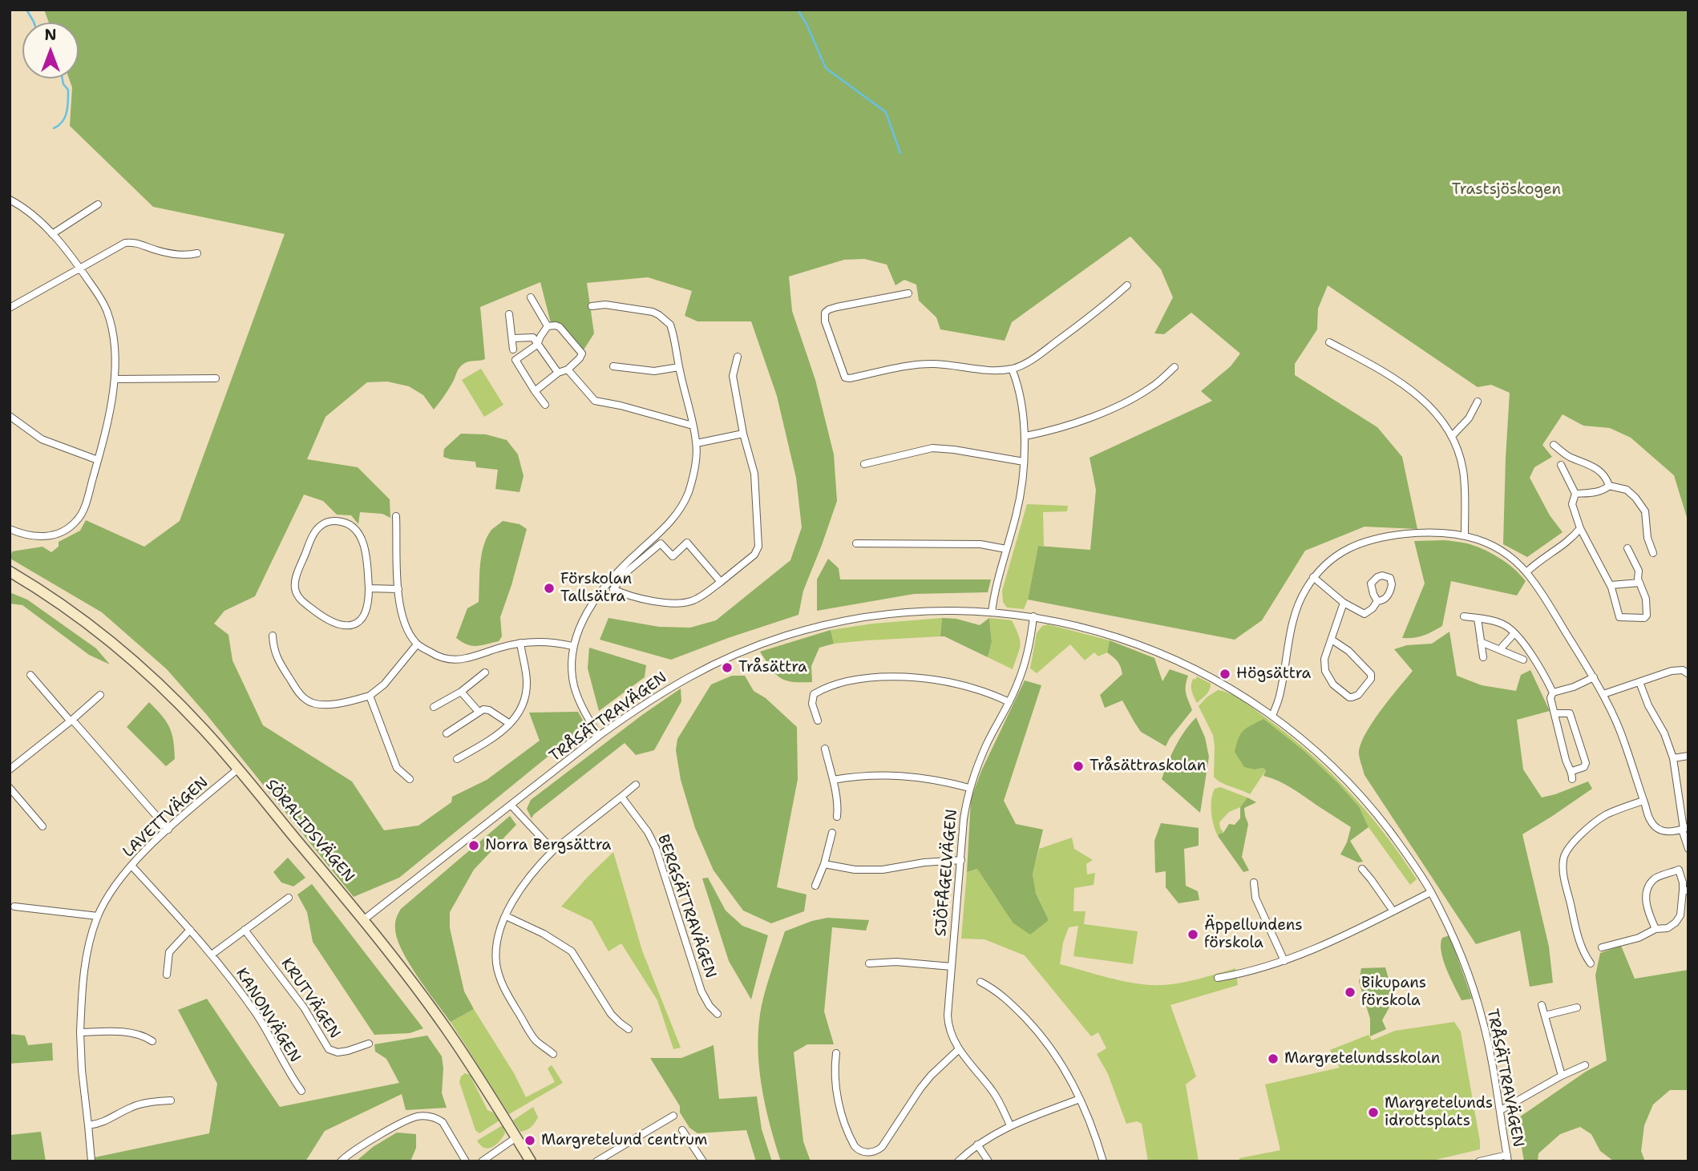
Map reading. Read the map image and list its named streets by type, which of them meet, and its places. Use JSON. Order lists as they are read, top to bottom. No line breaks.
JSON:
{"streets":{"street":["TRÅSÄTTRAVÄGEN","LAVETTVÄGEN","SÖRALIDSVÄGEN","SJÖFÅGELVÄGEN","BERGSÄTTRAVÄGEN","KRUTVÄGEN","KANONVÄGEN"]},"crossings":[["TRÅSÄTTRAVÄGEN","SÖRALIDSVÄGEN"],["TRÅSÄTTRAVÄGEN","SJÖFÅGELVÄGEN"],["LAVETTVÄGEN","SÖRALIDSVÄGEN"],["LAVETTVÄGEN","KANONVÄGEN"]],"parks":["Trastsjöskogen"],"places":["Förskolan Tallsätra","Tråsättra","Högsättra","Tråsättraskolan","Norra Bergsättra","Äppellundens förskola","Bikupans förskola","Margretelundsskolan","Margretelunds idrottsplats","Margretelund centrum"],"north":"top"}
